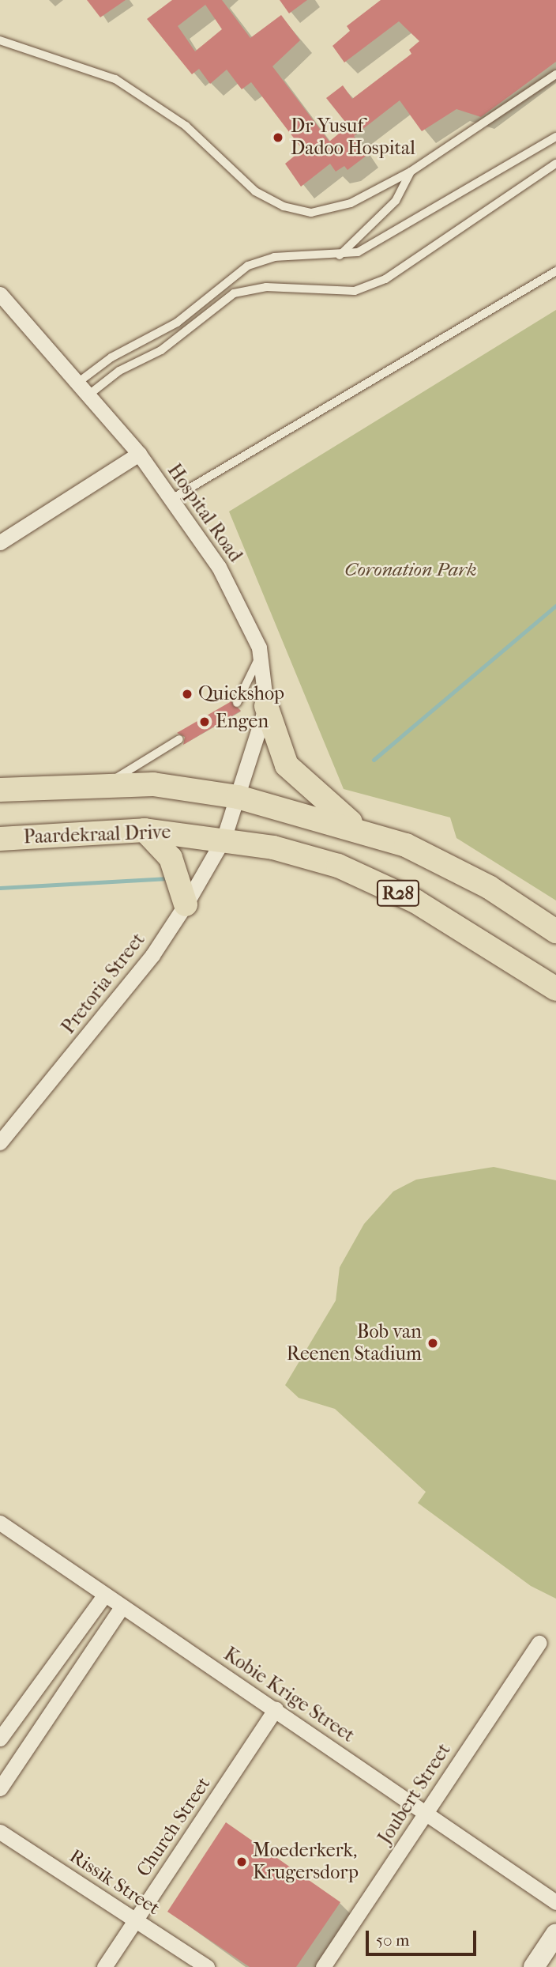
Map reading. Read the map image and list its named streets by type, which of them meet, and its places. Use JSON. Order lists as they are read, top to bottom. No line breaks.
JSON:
{"streets":{"main road":["Paardekraal Drive","R28"],"street":["Hospital Road","Pretoria Street","Kobie Krige Street","Joubert Street","Church Street","Rissik Street"]},"crossings":[["Hospital Road","Paardekraal Drive"],["Hospital Road","R28"],["Hospital Road","Pretoria Street"],["Paardekraal Drive","Pretoria Street"],["Kobie Krige Street","Joubert Street"],["Kobie Krige Street","Church Street"],["Church Street","Rissik Street"]],"parks":["Coronation Park"],"places":["Dr Yusuf Dadoo Hospital","Quickshop","Engen","Bob van Reenen Stadium","Moederkerk, Krugersdorp"],"scale_bar":"50 m"}
